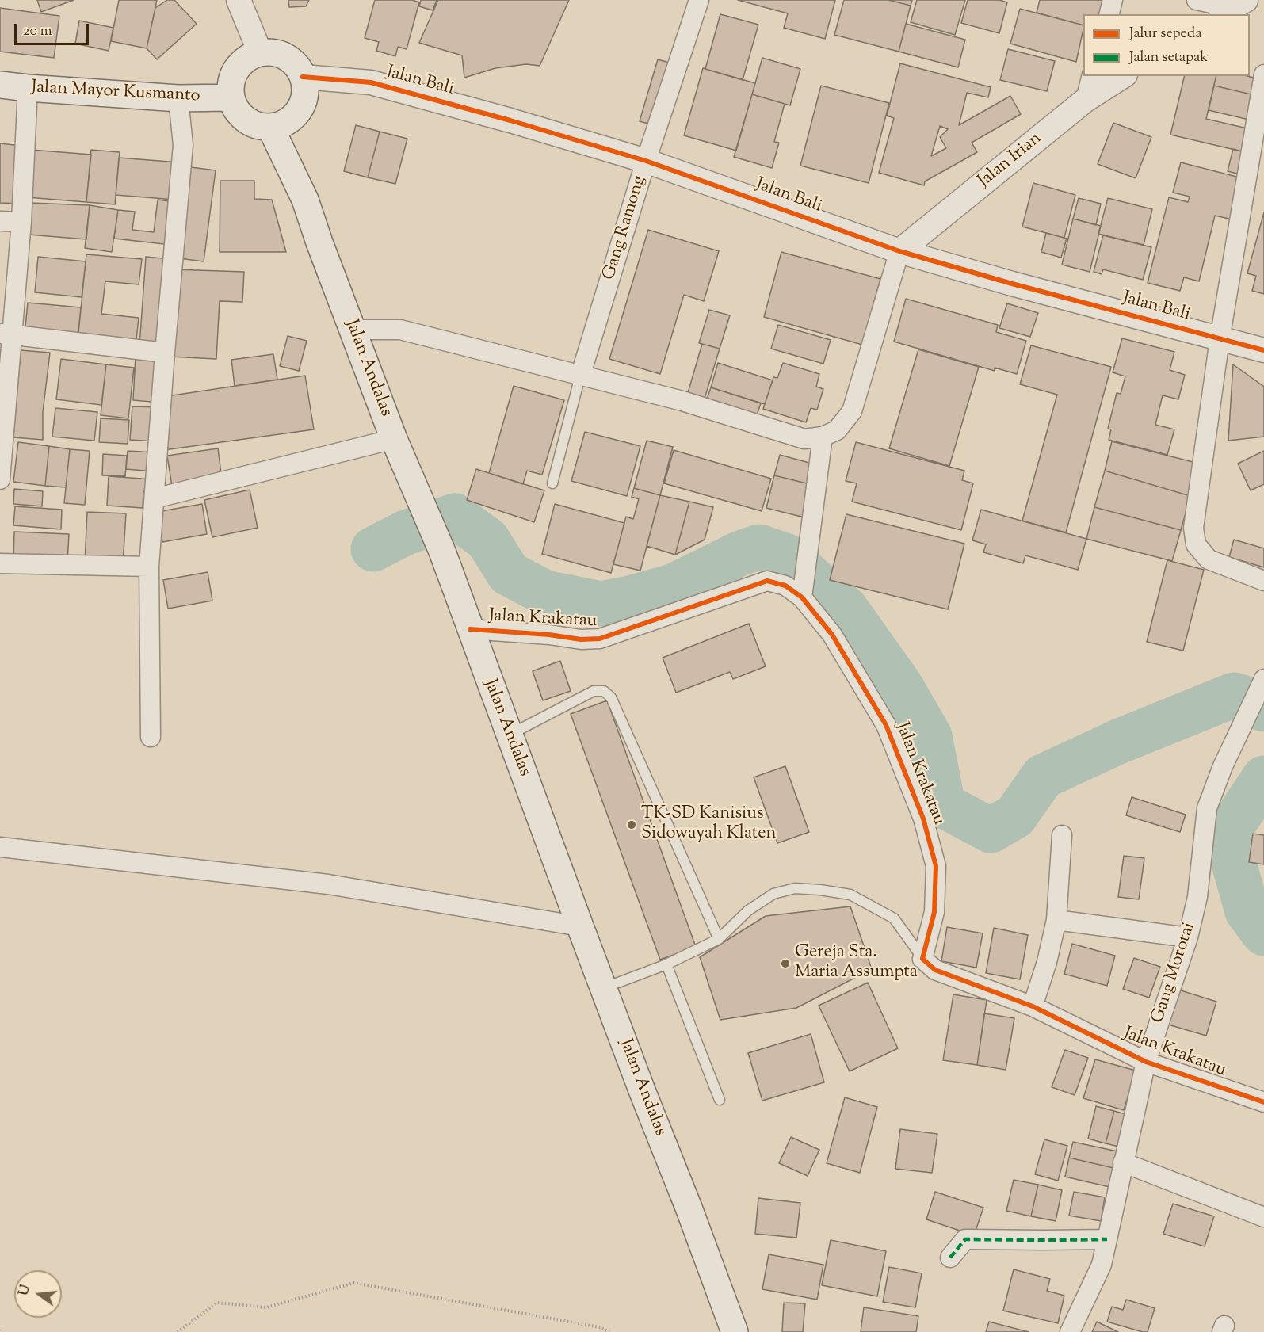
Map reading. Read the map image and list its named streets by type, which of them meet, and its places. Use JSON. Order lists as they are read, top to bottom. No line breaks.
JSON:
{"streets":{"main road":["Jalan Mayor Kusmanto","Jalan Andalas"],"street":["Jalan Bali","Jalan Irian","Gang Ramong","Jalan Krakatau","Gang Morotai"]},"crossings":[["Jalan Bali","Jalan Mayor Kusmanto"],["Jalan Bali","Jalan Irian"],["Jalan Bali","Gang Ramong"],["Jalan Bali","Jalan Andalas"],["Jalan Mayor Kusmanto","Jalan Andalas"],["Jalan Andalas","Jalan Krakatau"],["Jalan Krakatau","Gang Morotai"]],"places":["TK-SD Kanisius Sidowayah Klaten","Gereja Sta. Maria Assumpta"],"legend":["Jalur sepeda","Jalan setapak"],"scale_bar":"20 m","north":"left"}
